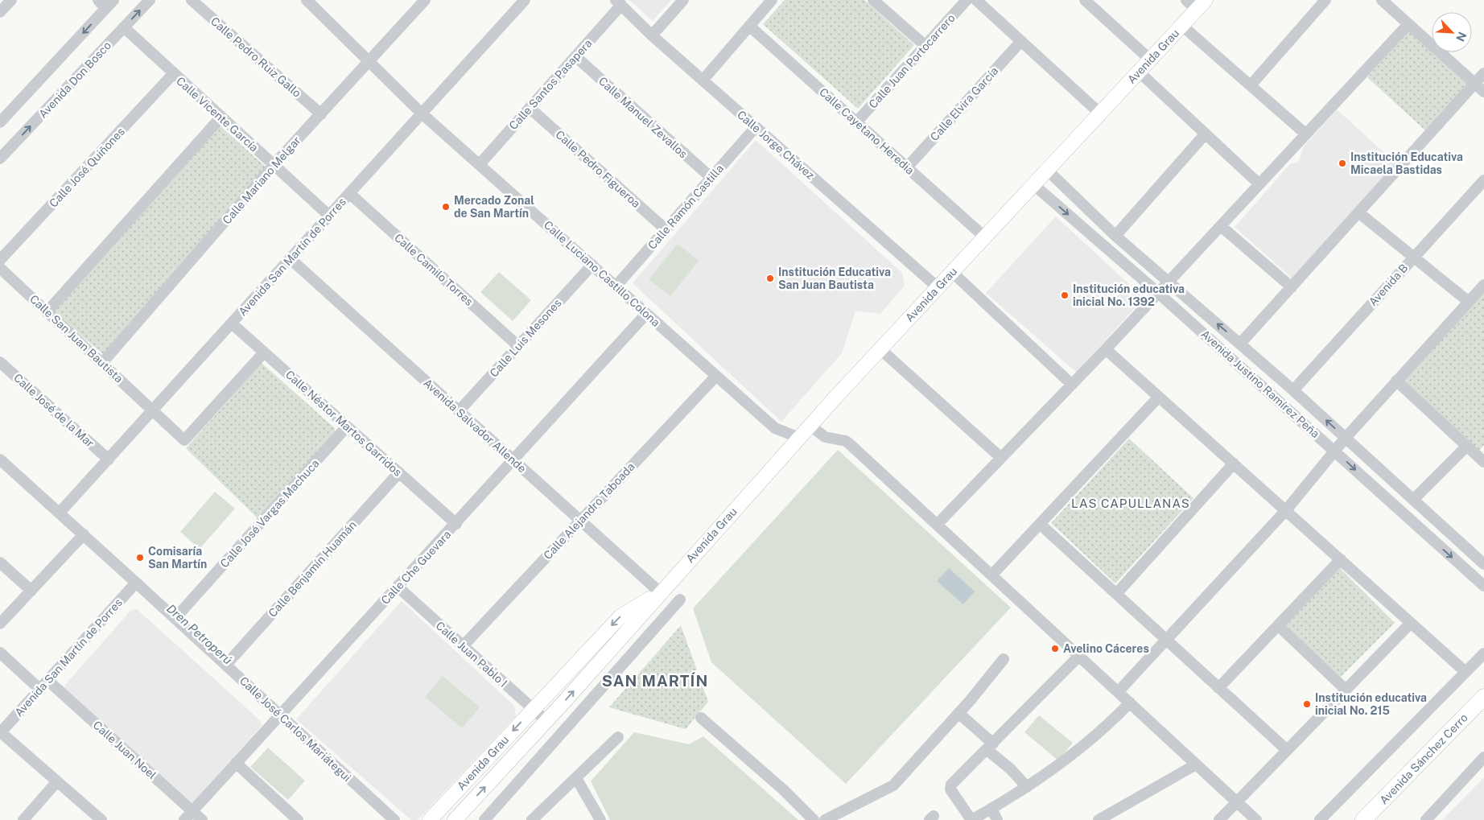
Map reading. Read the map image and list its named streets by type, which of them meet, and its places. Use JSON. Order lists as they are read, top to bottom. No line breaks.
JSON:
{"streets":{"highway":["Avenida Sánchez Cerro"],"main road":["Avenida Grau"],"street":["Calle Pedro Ruiz Gallo","Calle Juan Portocarrero","Avenida Don Bosco","Calle Santos Pasapera","Calle Elvira García","Calle Vicente García","Calle Manuel Zevallos","Calle Cayetano Heredia","Calle Jorge Chávez","Calle José Quiñones","Calle Pedro Figueroa","Calle Mariano Melgar","Calle Ramón Castilla","Avenida San Martín de Porres","Calle Camilo Torres","Calle Luciano Castillo Colona","Avenida B","Calle Luis Mesones","Calle San Juan Bautista","Avenida Justino Ramírez Peña","Calle José de la Mar","Calle Néstor Martos Garridos","Avenida Salvador Allende","Calle Alejandro Taboada","Calle José Vargas Machuca","Calle Che Guevara","Calle Benjamín Huamán","Calle Juan Pablo I","Calle José Carlos Mariátegui","Calle Juan Noel"]},"crossings":[["Avenida Grau","Calle Cayetano Heredia"],["Avenida Grau","Calle Jorge Chávez"],["Avenida Grau","Calle Luciano Castillo Colona"],["Avenida Grau","Avenida Justino Ramírez Peña"],["Avenida Grau","Avenida Salvador Allende"],["Avenida Grau","Calle Juan Pablo I"],["Calle Pedro Ruiz Gallo","Calle Mariano Melgar"],["Calle Juan Portocarrero","Calle Cayetano Heredia"],["Avenida Don Bosco","Calle Vicente García"],["Calle Santos Pasapera","Calle Manuel Zevallos"],["Calle Santos Pasapera","Calle Jorge Chávez"],["Calle Santos Pasapera","Calle Pedro Figueroa"],["Calle Santos Pasapera","Calle Luciano Castillo Colona"],["Calle Elvira García","Calle Cayetano Heredia"],["Calle Vicente García","Calle José Quiñones"],["Calle Vicente García","Calle Mariano Melgar"],["Calle Vicente García","Avenida San Martín de Porres"],["Calle Manuel Zevallos","Calle Ramón Castilla"],["Calle Jorge Chávez","Calle Ramón Castilla"],["Calle Pedro Figueroa","Calle Ramón Castilla"],["Calle Mariano Melgar","Calle Luciano Castillo Colona"],["Calle Mariano Melgar","Calle San Juan Bautista"],["Calle Ramón Castilla","Calle Luciano Castillo Colona"],["Avenida San Martín de Porres","Calle Camilo Torres"],["Avenida San Martín de Porres","Calle Luciano Castillo Colona"],["Avenida San Martín de Porres","Calle San Juan Bautista"],["Avenida San Martín de Porres","Calle José de la Mar"],["Avenida San Martín de Porres","Calle Néstor Martos Garridos"],["Avenida San Martín de Porres","Avenida Salvador Allende"],["Avenida San Martín de Porres","Calle José Carlos Mariátegui"],["Avenida San Martín de Porres","Calle Juan Noel"],["Calle Camilo Torres","Calle Luis Mesones"],["Calle Luciano Castillo Colona","Calle Luis Mesones"],["Calle Luciano Castillo Colona","Calle Alejandro Taboada"],["Calle Luciano Castillo Colona","Calle Che Guevara"],["Avenida B","Avenida Justino Ramírez Peña"],["Calle Luis Mesones","Avenida Salvador Allende"],["Calle San Juan Bautista","Calle Néstor Martos Garridos"],["Calle Néstor Martos Garridos","Calle José Vargas Machuca"],["Calle Néstor Martos Garridos","Calle Che Guevara"],["Calle Néstor Martos Garridos","Calle Benjamín Huamán"],["Avenida Salvador Allende","Calle Alejandro Taboada"],["Avenida Salvador Allende","Calle Che Guevara"],["Calle Alejandro Taboada","Calle Juan Pablo I"],["Calle José Vargas Machuca","Calle José Carlos Mariátegui"],["Calle Che Guevara","Calle Juan Pablo I"],["Calle Che Guevara","Calle José Carlos Mariátegui"],["Calle Che Guevara","Calle Juan Noel"],["Calle Benjamín Huamán","Calle José Carlos Mariátegui"]],"districts":["LAS CAPULLANAS","SAN MARTÍN"],"water":["Dren Petroperú"],"places":["Institución Educativa Micaela Bastidas","Mercado Zonal de San Martín","Institución Educativa San Juan Bautista","Institución educativa inicial No. 1392","Comisaría San Martín","Avelino Cáceres","Institución educativa inicial No. 215"],"north":"bottom right"}
